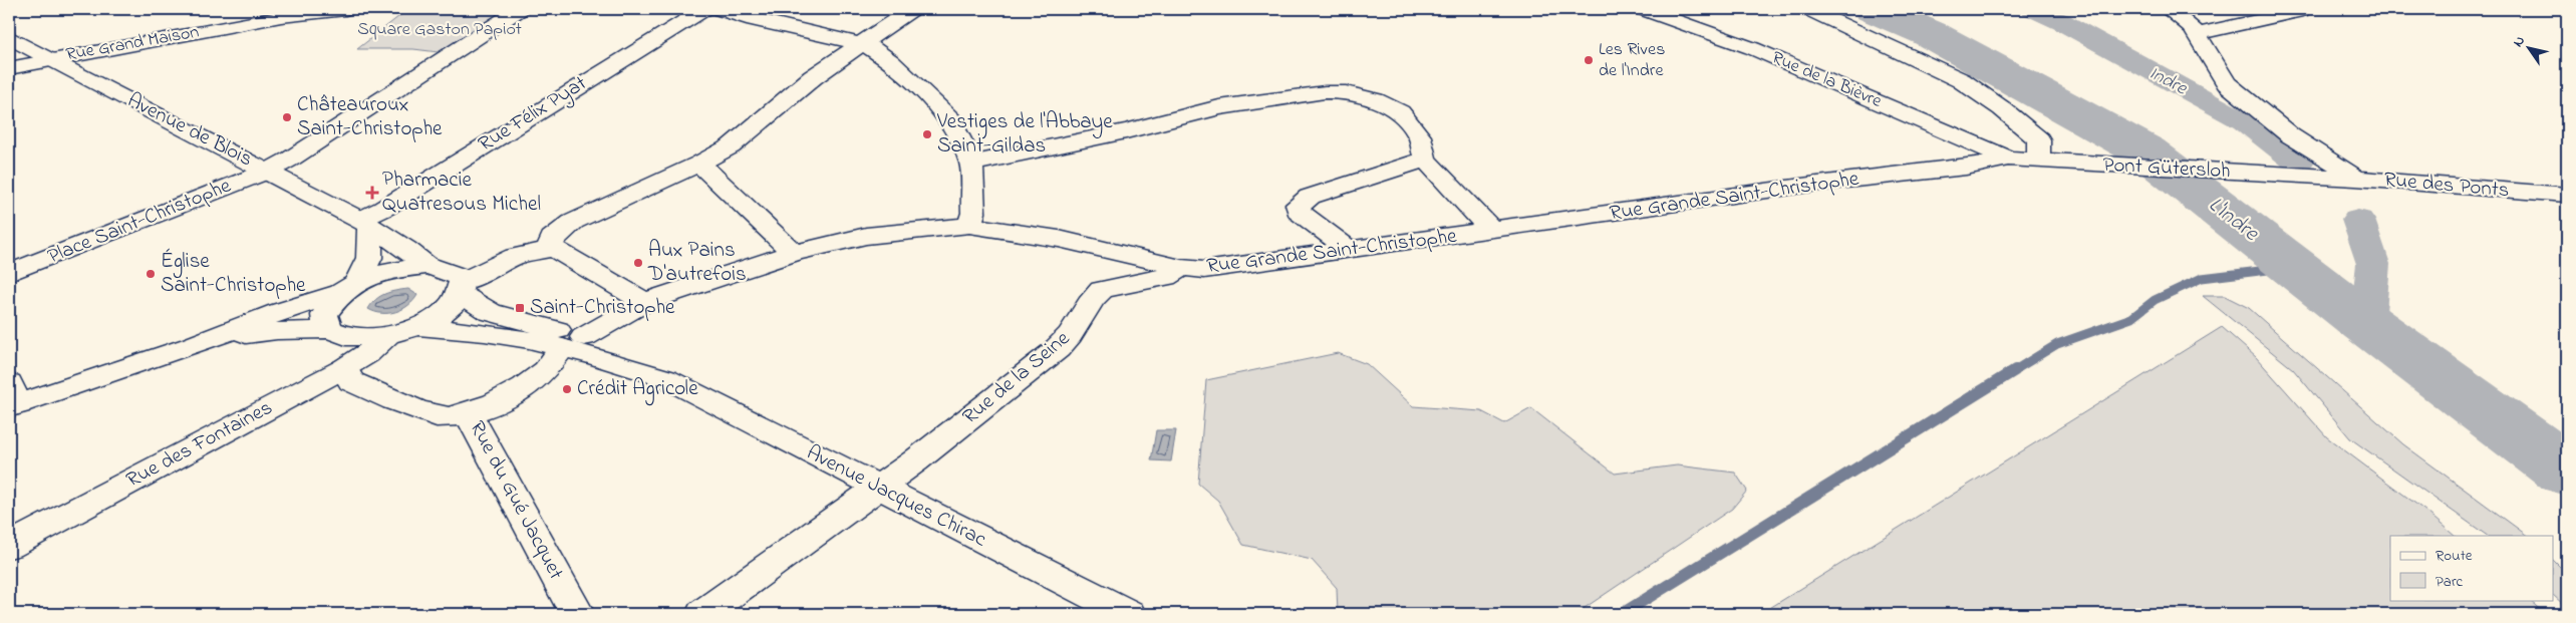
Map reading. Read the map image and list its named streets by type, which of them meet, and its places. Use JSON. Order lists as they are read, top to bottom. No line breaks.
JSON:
{"streets":{"street":["Rue Grand Maison","Rue de la Bièvre","Rue Félix Pyat","Avenue de Blois","Pont Gütersloh","Rue des Ponts","Rue Grande Saint-Christophe","Place Saint-Christophe","Rue de la Seine","Rue des Fontaines","Avenue Jacques Chirac","Rue du Gué Jacquet"]},"crossings":[["Rue Grand Maison","Avenue de Blois"],["Rue de la Bièvre","Pont Gütersloh"],["Rue de la Bièvre","Rue Grande Saint-Christophe"],["Rue Félix Pyat","Avenue de Blois"],["Avenue de Blois","Place Saint-Christophe"],["Pont Gütersloh","Rue des Ponts"],["Pont Gütersloh","Rue Grande Saint-Christophe"],["Rue Grande Saint-Christophe","Rue de la Seine"],["Rue Grande Saint-Christophe","Avenue Jacques Chirac"],["Rue de la Seine","Avenue Jacques Chirac"]],"water":["Indre","L'Indre"],"parks":["Square Gaston Papiot"],"places":{"other":["Les Rives de l'Indre","Châteauroux Saint-Christophe","Vestiges de l'Abbaye Saint-Gildas","Aux Pains D'autrefois","Église Saint-Christophe","Crédit Agricole"],"health":["Pharmacie Quatresous Michel"],"transit":["Saint-Christophe"]},"legend":["Route","Parc"],"north":"top left"}
